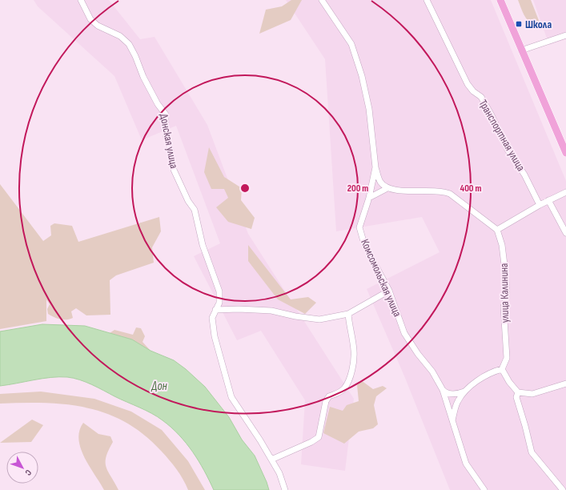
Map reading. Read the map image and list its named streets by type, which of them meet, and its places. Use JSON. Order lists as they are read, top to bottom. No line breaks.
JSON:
{"streets":{"street":["Транспортная улица","Донская улица","Комсомольская улица","улица Калинина"]},"water":["Дон"],"places":{"transit":["Школа"]},"north":"bottom right","rings":["200 m","400 m"]}
